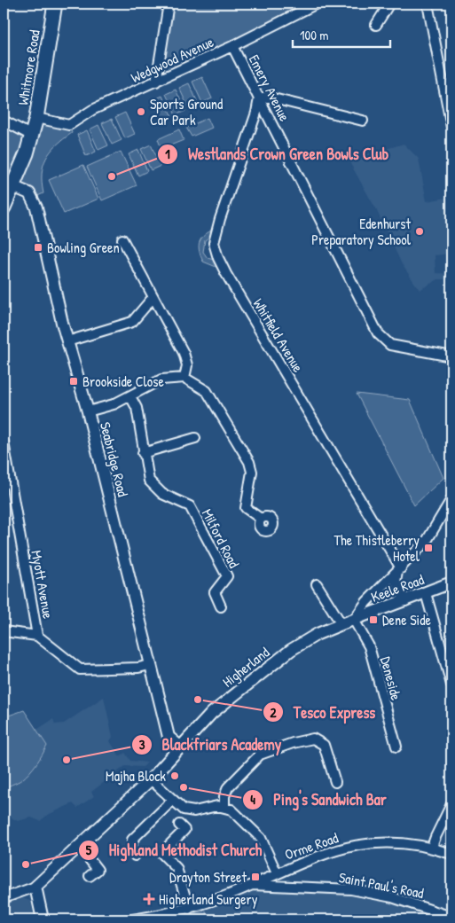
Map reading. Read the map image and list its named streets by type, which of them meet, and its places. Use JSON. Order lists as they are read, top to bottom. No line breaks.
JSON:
{"streets":{"highway":["Whitmore Road"],"main road":["Seabridge Road","Keele Road","Higherland"],"street":["Wedgwood Avenue","Emery Avenue","Whitfield Avenue","Milford Road","Myott Avenue","Deneside","Orme Road","Saint Paul's Road"]},"crossings":[["Wedgwood Avenue","Whitmore Road"],["Wedgwood Avenue","Emery Avenue"],["Whitmore Road","Seabridge Road"],["Emery Avenue","Whitfield Avenue"],["Seabridge Road","Myott Avenue"],["Seabridge Road","Higherland"],["Keele Road","Higherland"],["Keele Road","Deneside"],["Higherland","Deneside"],["Orme Road","Saint Paul's Road"]],"places":{"other":["Sports Ground Car Park","Westlands Crown Green Bowls Club","Edenhurst Preparatory School","Tesco Express","Blackfriars Academy","Majha Block","Ping's Sandwich Bar","Highland Methodist Church"],"transit":["Bowling Green","Brookside Close","The Thistleberry Hotel","Dene Side","Drayton Street"],"health":["Higherland Surgery"]},"scale_bar":"100 m"}
